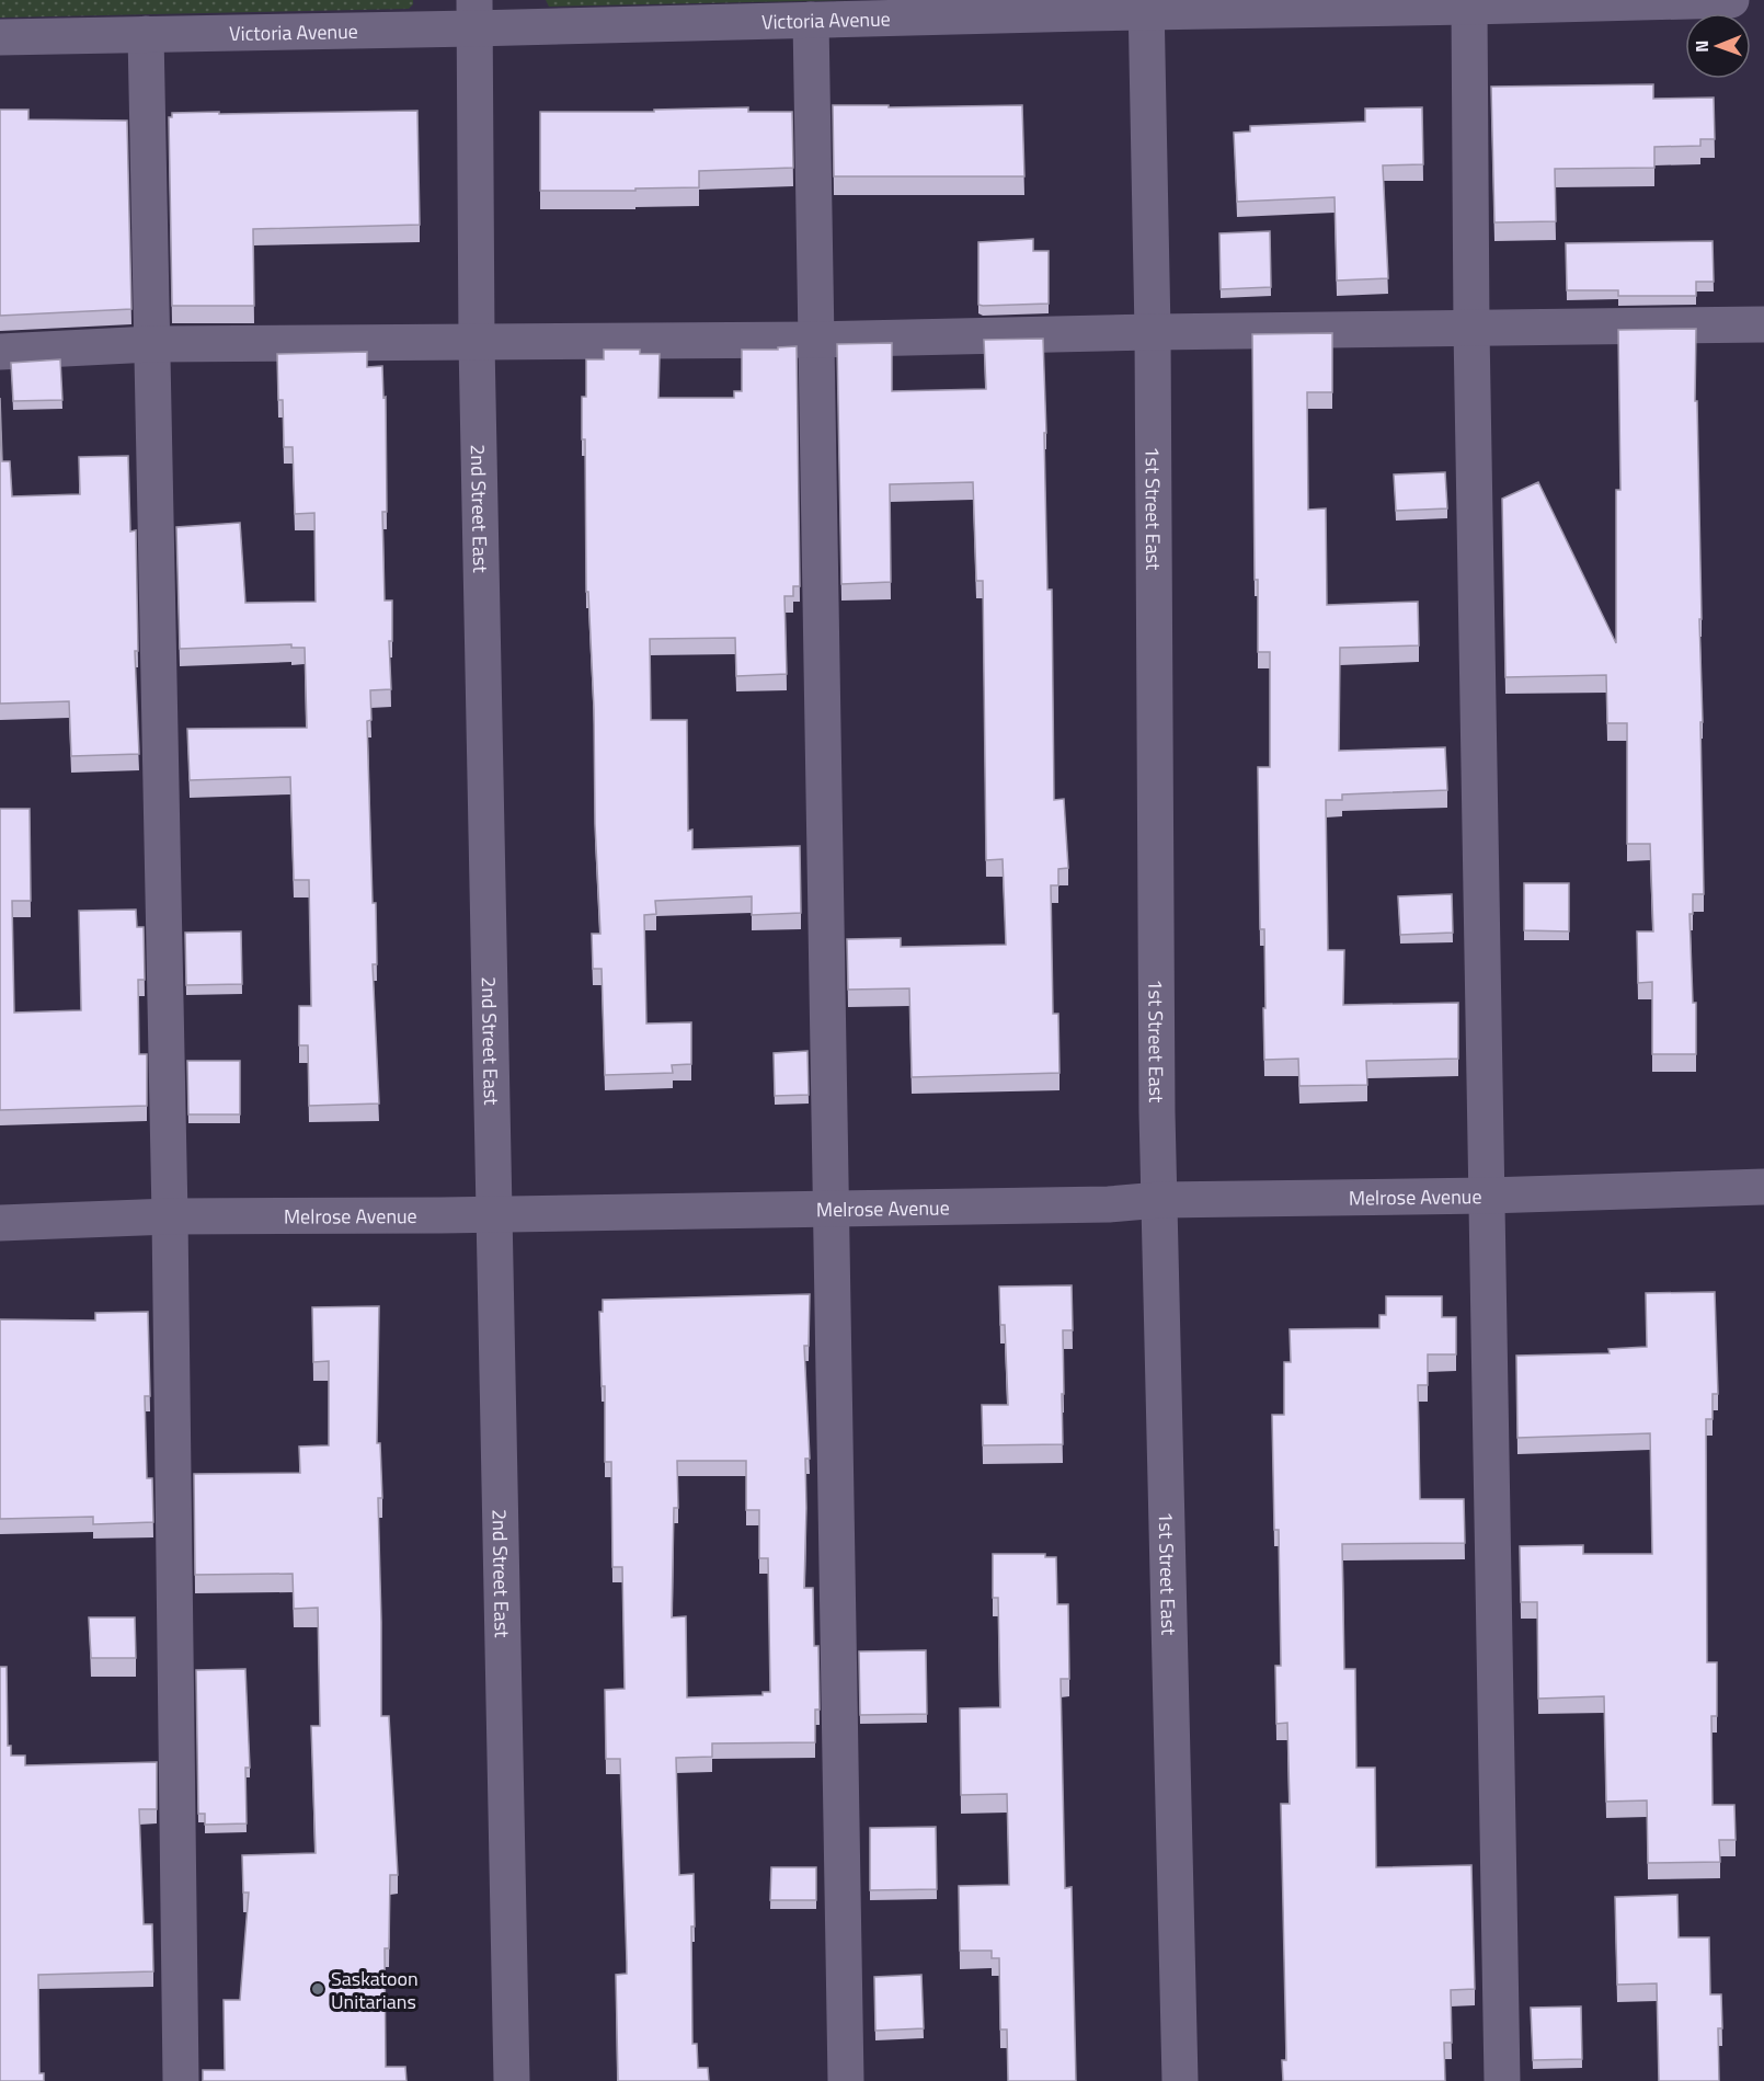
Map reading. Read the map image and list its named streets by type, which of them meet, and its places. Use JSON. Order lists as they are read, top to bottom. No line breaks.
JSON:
{"streets":{"street":["Victoria Avenue","2nd Street East","1st Street East","Melrose Avenue"]},"crossings":[["Victoria Avenue","2nd Street East"],["Victoria Avenue","1st Street East"],["2nd Street East","Melrose Avenue"],["1st Street East","Melrose Avenue"]],"places":["Saskatoon Unitarians"],"north":"left"}
